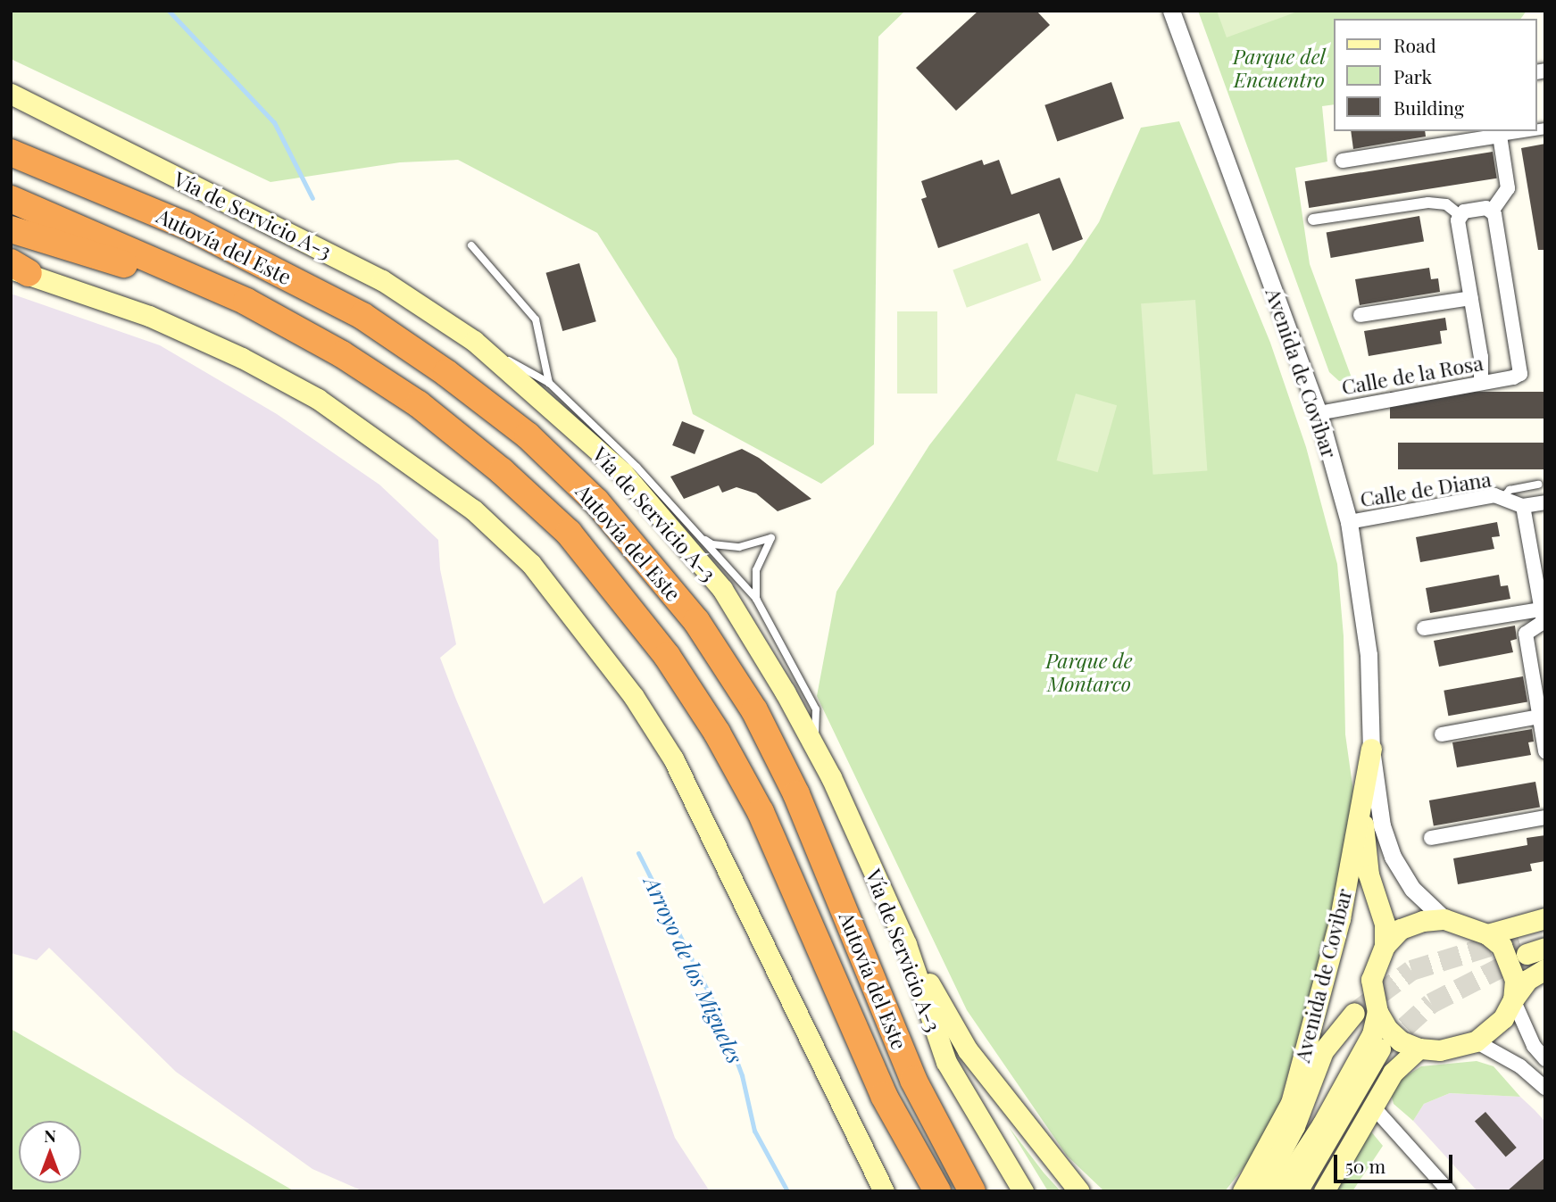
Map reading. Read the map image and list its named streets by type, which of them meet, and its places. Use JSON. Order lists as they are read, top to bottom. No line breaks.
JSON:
{"streets":{"highway":["Autovía del Este"],"main road":["Vía de Servicio A-3","Avenida de Covibar"],"street":["Calle de la Rosa","Calle de Diana"]},"crossings":[["Avenida de Covibar","Calle de la Rosa"],["Avenida de Covibar","Calle de Diana"]],"water":["Arroyo de los Migueles"],"parks":["Parque del Encuentro","Parque de Montarco"],"legend":["Road","Park","Building"],"scale_bar":"50 m","north":"top"}
